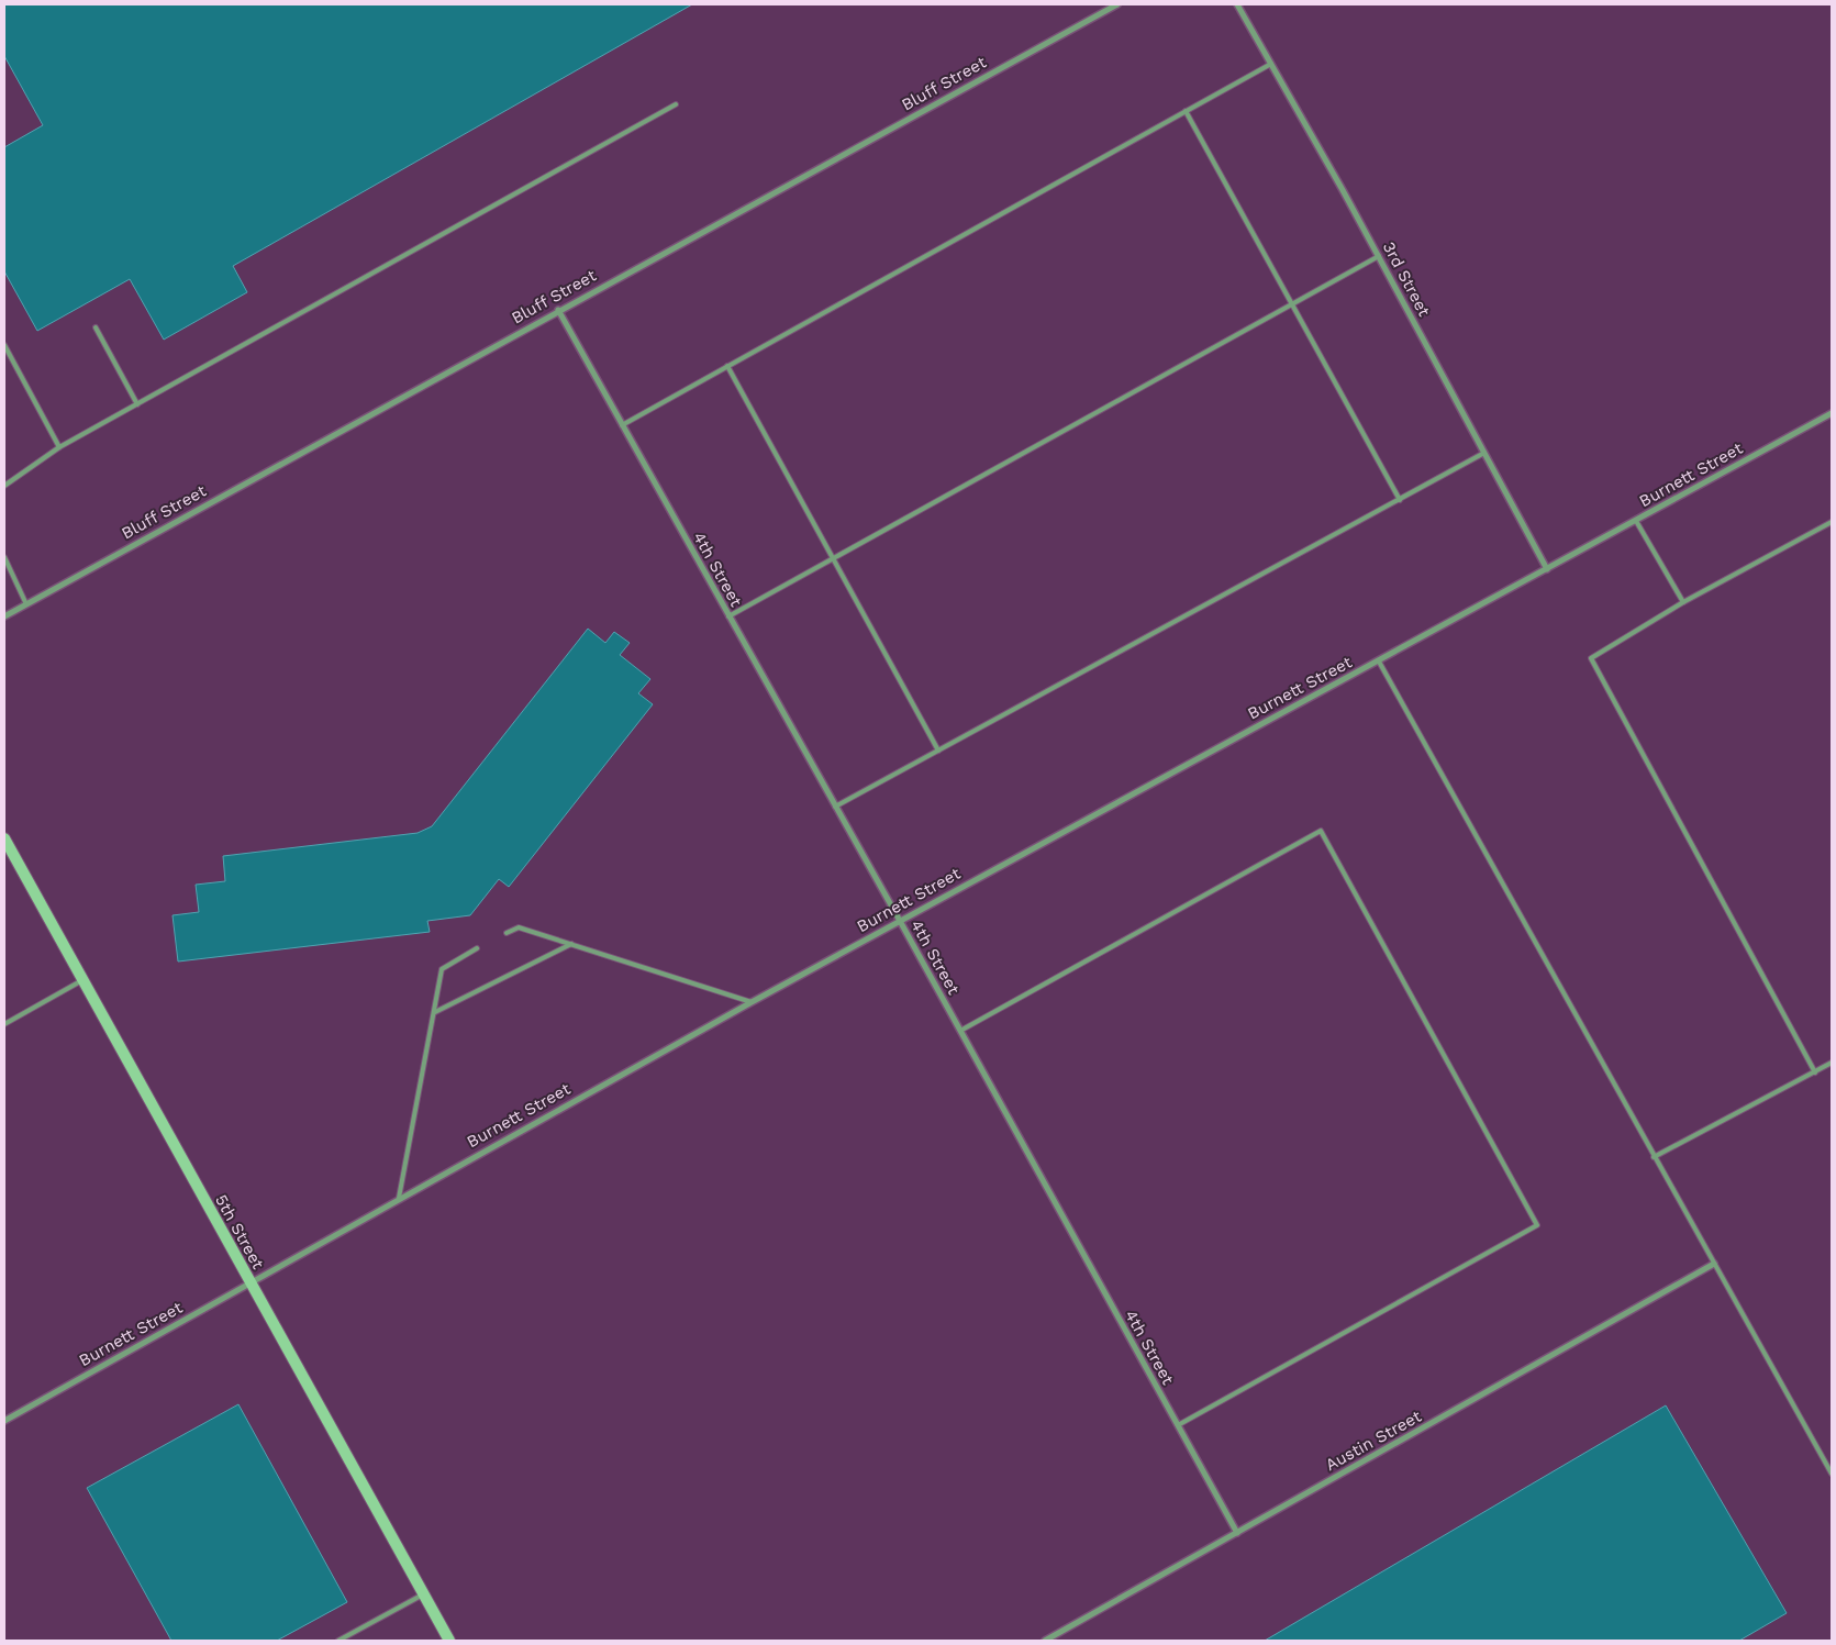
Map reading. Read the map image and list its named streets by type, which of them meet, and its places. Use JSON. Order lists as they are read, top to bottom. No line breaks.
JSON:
{"streets":{"main road":["5th Street"],"street":["Bluff Street","3rd Street","Burnett Street","4th Street","Austin Street"]},"crossings":[["Bluff Street","4th Street"],["3rd Street","Burnett Street"],["Burnett Street","4th Street"],["Burnett Street","5th Street"],["4th Street","Austin Street"]]}
